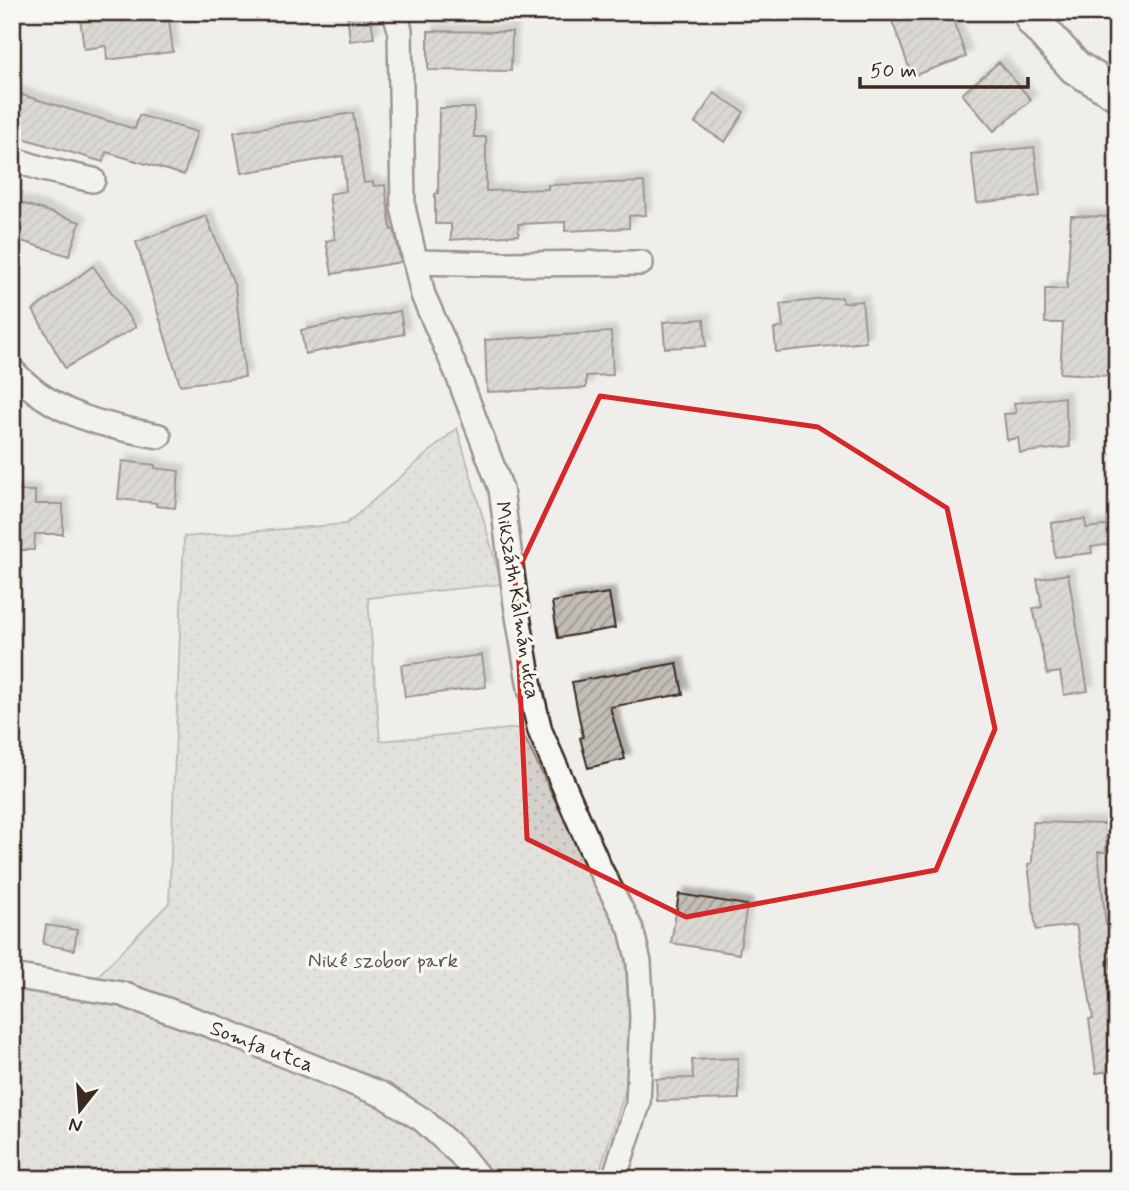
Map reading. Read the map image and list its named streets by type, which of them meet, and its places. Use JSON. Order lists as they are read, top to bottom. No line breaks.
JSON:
{"streets":{"street":["Mikszáth Kálmán utca","Somfa utca"]},"parks":["Niké szobor park"],"scale_bar":"50 m","north":"bottom"}
